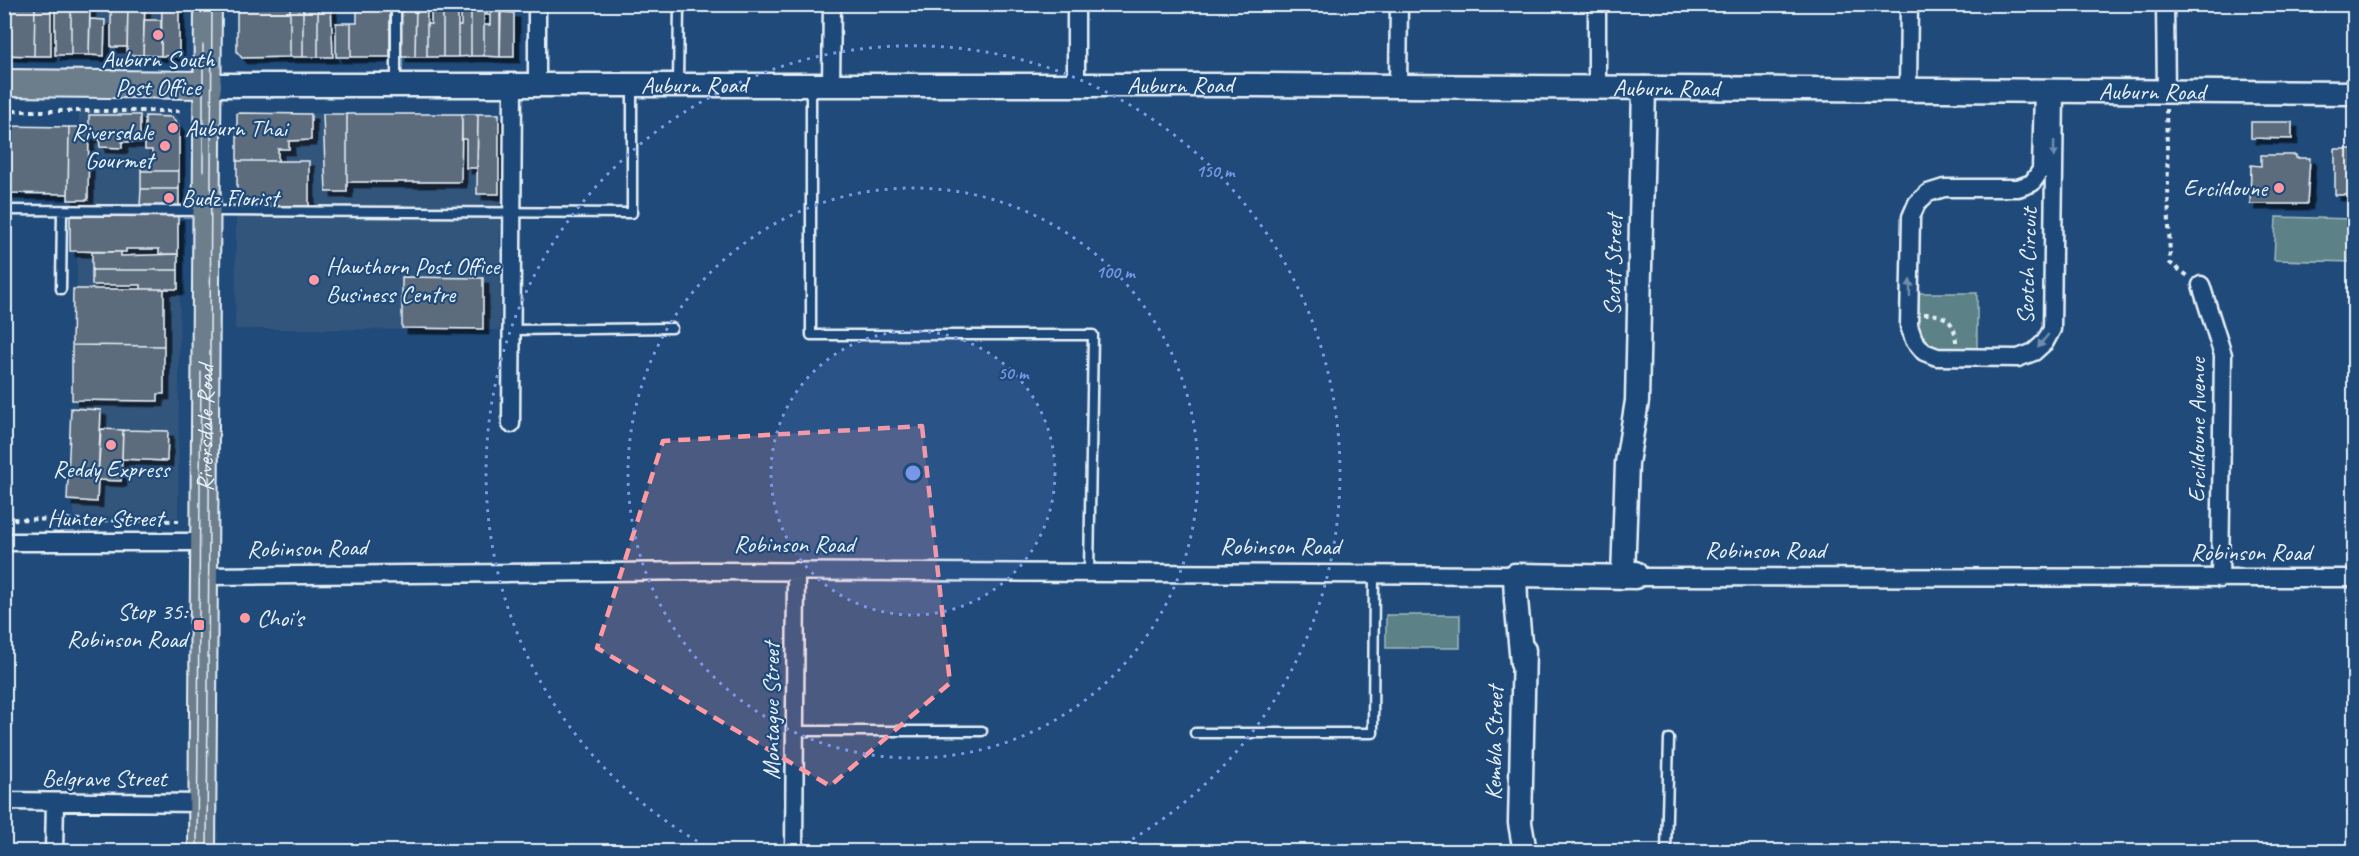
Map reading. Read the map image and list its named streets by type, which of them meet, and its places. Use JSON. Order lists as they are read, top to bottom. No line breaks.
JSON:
{"streets":{"main road":["Auburn Road","Scott Street","Riversdale Road","Robinson Road","Kembla Street"],"street":["Scotch Circuit","Ercildoune Avenue","Hunter Street","Montague Street","Belgrave Street"]},"crossings":[["Auburn Road","Scott Street"],["Auburn Road","Scotch Circuit"],["Auburn Road","Riversdale Road"],["Scott Street","Robinson Road"],["Riversdale Road","Hunter Street"],["Riversdale Road","Robinson Road"],["Riversdale Road","Belgrave Street"],["Ercildoune Avenue","Robinson Road"],["Robinson Road","Montague Street"],["Robinson Road","Kembla Street"]],"places":{"other":["Auburn South Post Office","Auburn Thai","Riversdale Gourmet","Ercildoune","Budz Florist","Hawthorn Post Office Business Centre","Reddy Express","Choi's"],"transit":["Stop 35: Robinson Road"]},"rings":["150 m","100 m","50 m"]}
